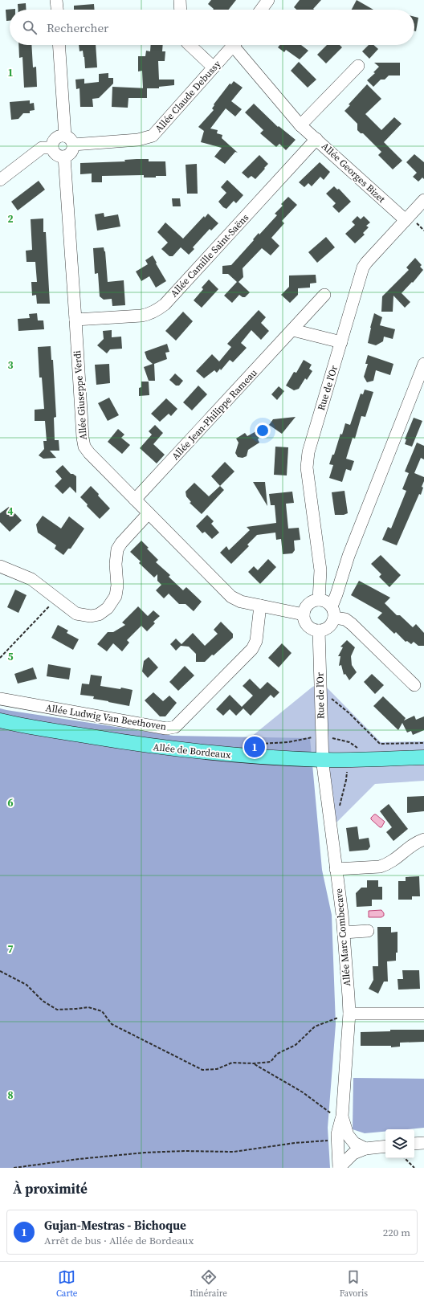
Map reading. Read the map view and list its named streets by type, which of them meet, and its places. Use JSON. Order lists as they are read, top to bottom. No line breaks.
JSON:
{"streets":{"main road":["Allée de Bordeaux"],"street":["Allée Claude Debussy","Allée Georges Bizet","Allée Camille Saint-Saëns","Rue de l'Or","Allée Giuseppe Verdi","Allée Jean-Philippe Rameau","Allée Ludwig Van Beethoven","Allée Marc Combecave"]},"crossings":[["Allée Claude Debussy","Allée Giuseppe Verdi"],["Allée Georges Bizet","Allée Camille Saint-Saëns"],["Allée Georges Bizet","Rue de l'Or"],["Allée Camille Saint-Saëns","Allée Giuseppe Verdi"],["Rue de l'Or","Allée Giuseppe Verdi"],["Rue de l'Or","Allée de Bordeaux"],["Rue de l'Or","Allée Marc Combecave"],["Allée Giuseppe Verdi","Allée Jean-Philippe Rameau"],["Allée Giuseppe Verdi","Allée Ludwig Van Beethoven"],["Allée de Bordeaux","Allée Marc Combecave"]],"page":{"search":"Rechercher","pins":"1","heading":"À proximité","list":[{"mark":"1","name":"Gujan-Mestras - Bichoque","note":"Arrêt de bus · Allée de Bordeaux","value":"220 m"}],"nav":["Carte","Itinéraire","Favoris"]},"grid":{"rows":["1","2","3","4","5","6","7","8"]}}
